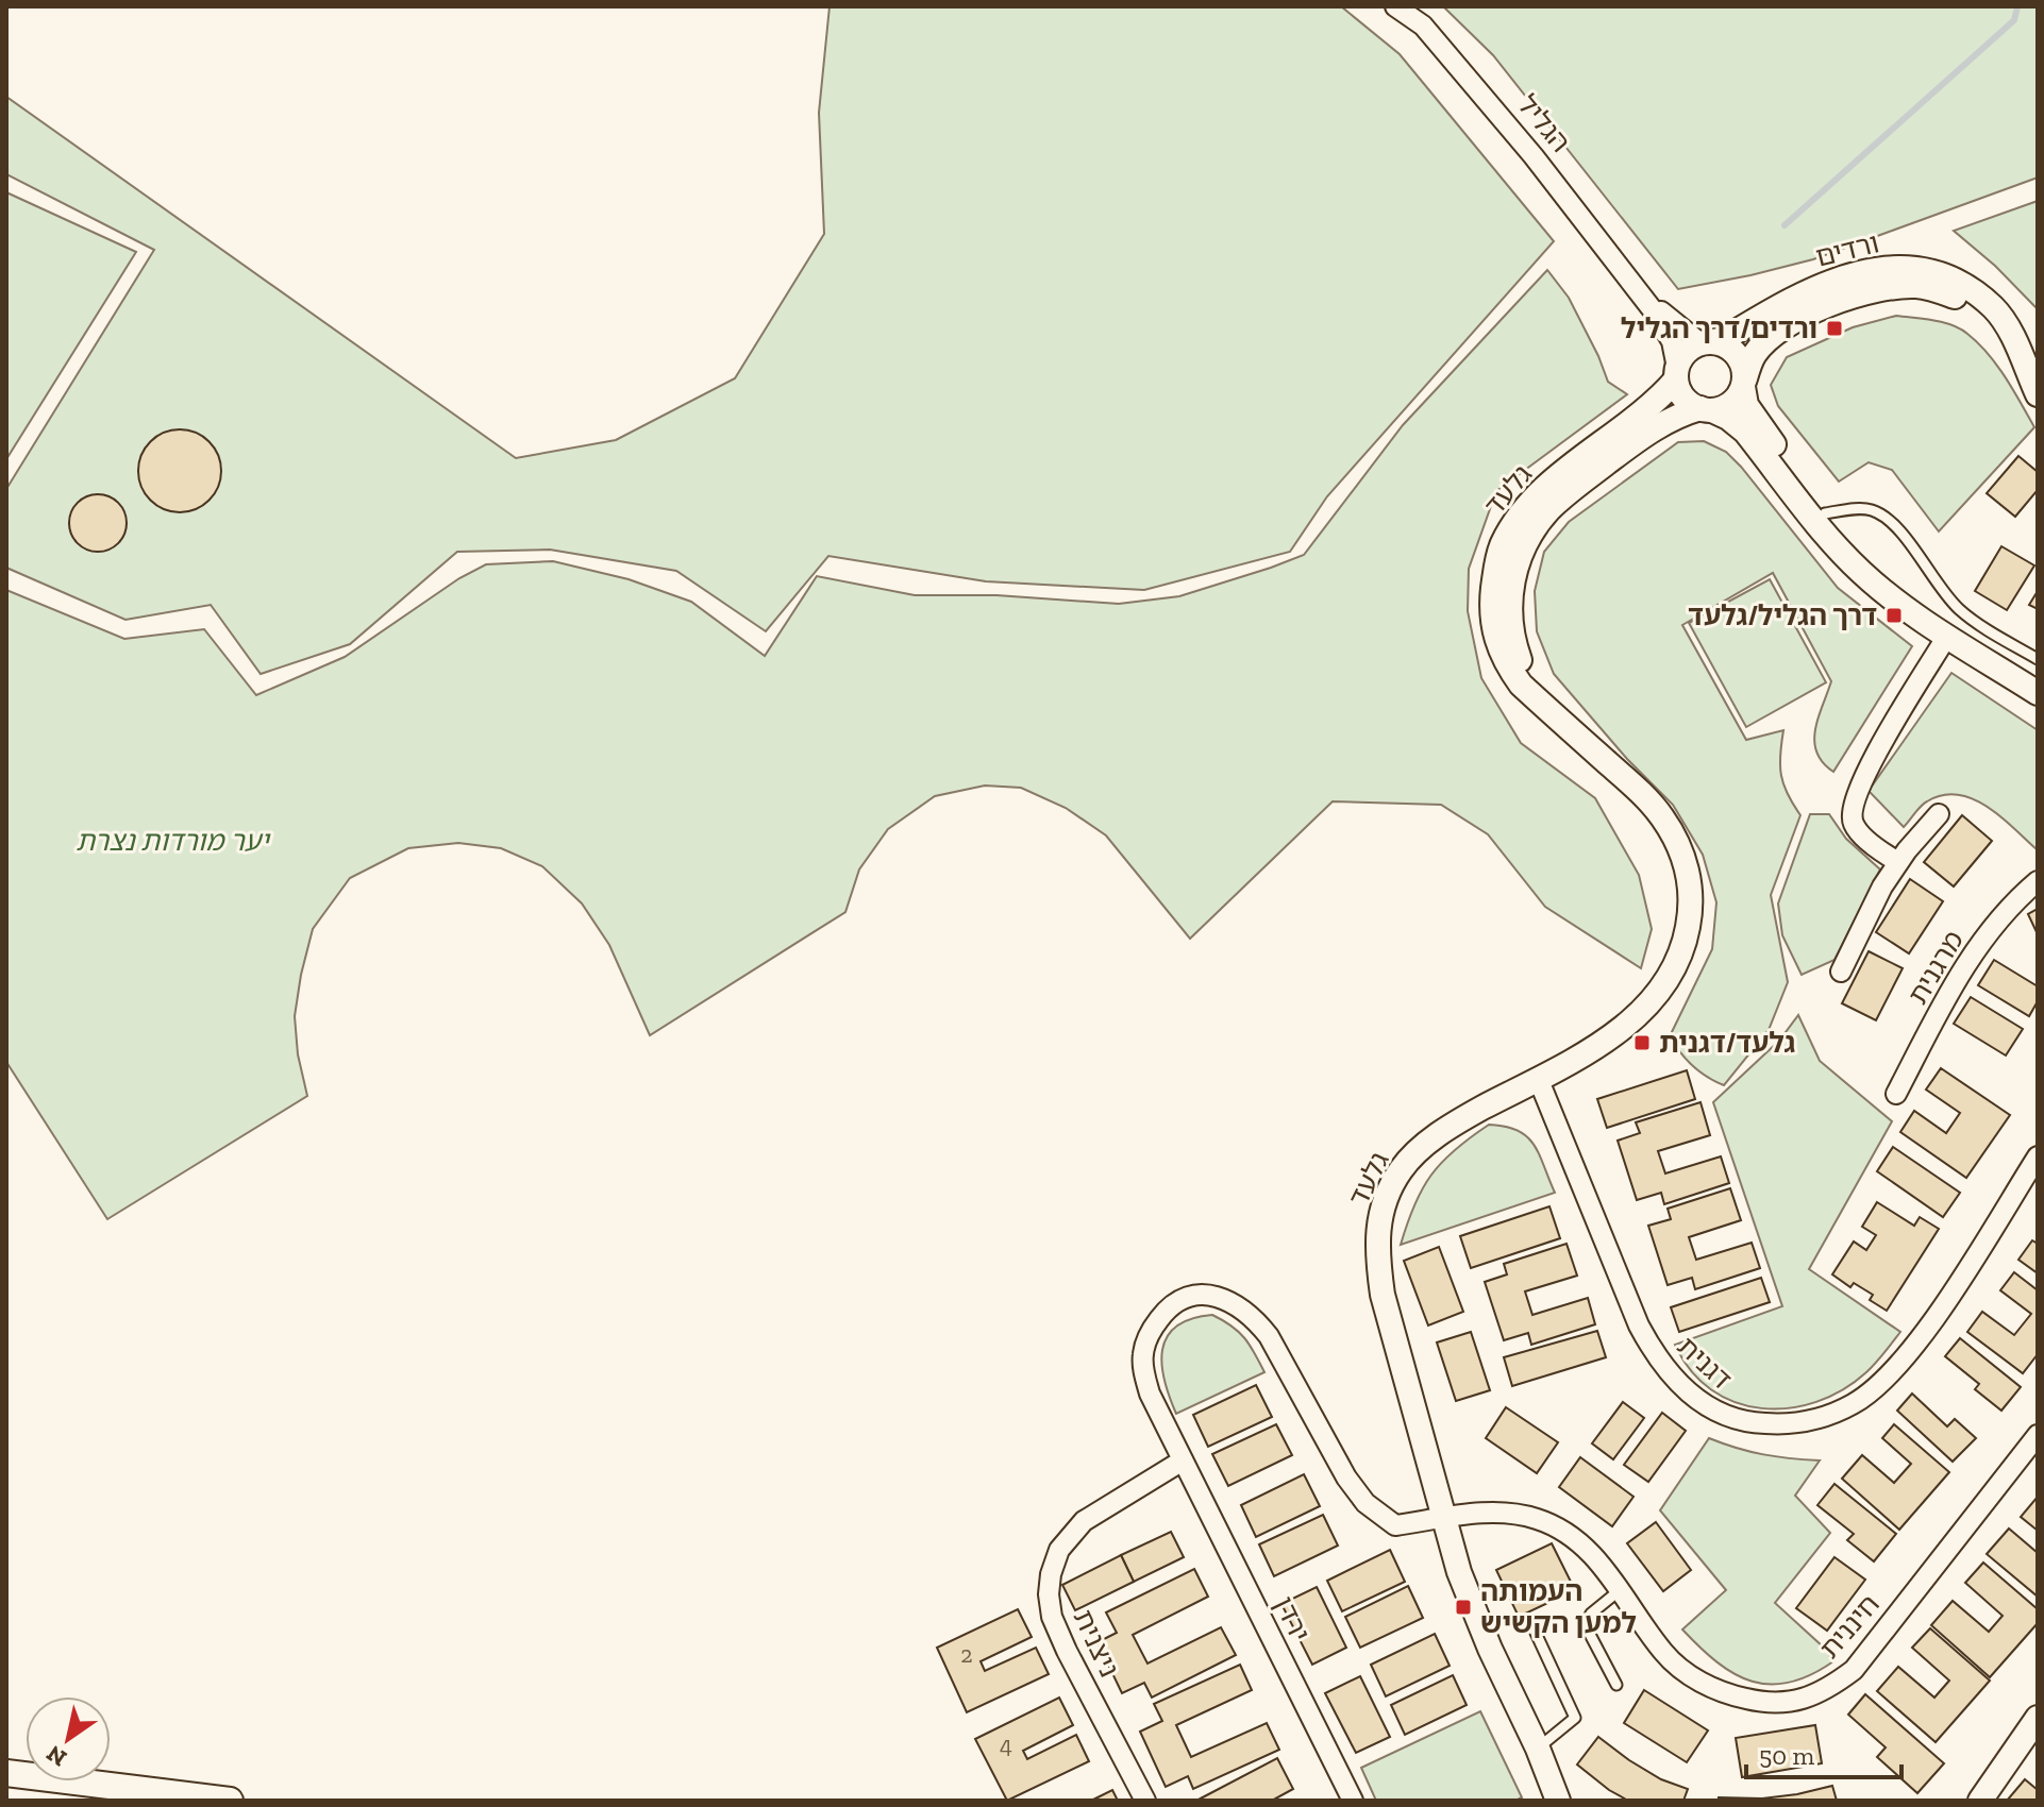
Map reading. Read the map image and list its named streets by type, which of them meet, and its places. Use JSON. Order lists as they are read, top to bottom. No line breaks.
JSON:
{"streets":{"street":["הגליל","ורדים","גלעד","מרגנית","דגנית","ירדן","חיננית","ניצנית"]},"crossings":[["הגליל","ורדים"],["הגליל","גלעד"],["ורדים","גלעד"],["גלעד","דגנית"],["גלעד","ירדן"],["גלעד","חיננית"],["ירדן","חיננית"],["ירדן","ניצנית"]],"parks":["יער מורדות נצרת"],"places":{"transit":["ורדים/דרך הגליל","דרך הגליל/גלעד","גלעד/דגנית","העמותה למען הקשיש"]},"house_numbers":["2","4"],"scale_bar":"50 m","north":"bottom left"}
